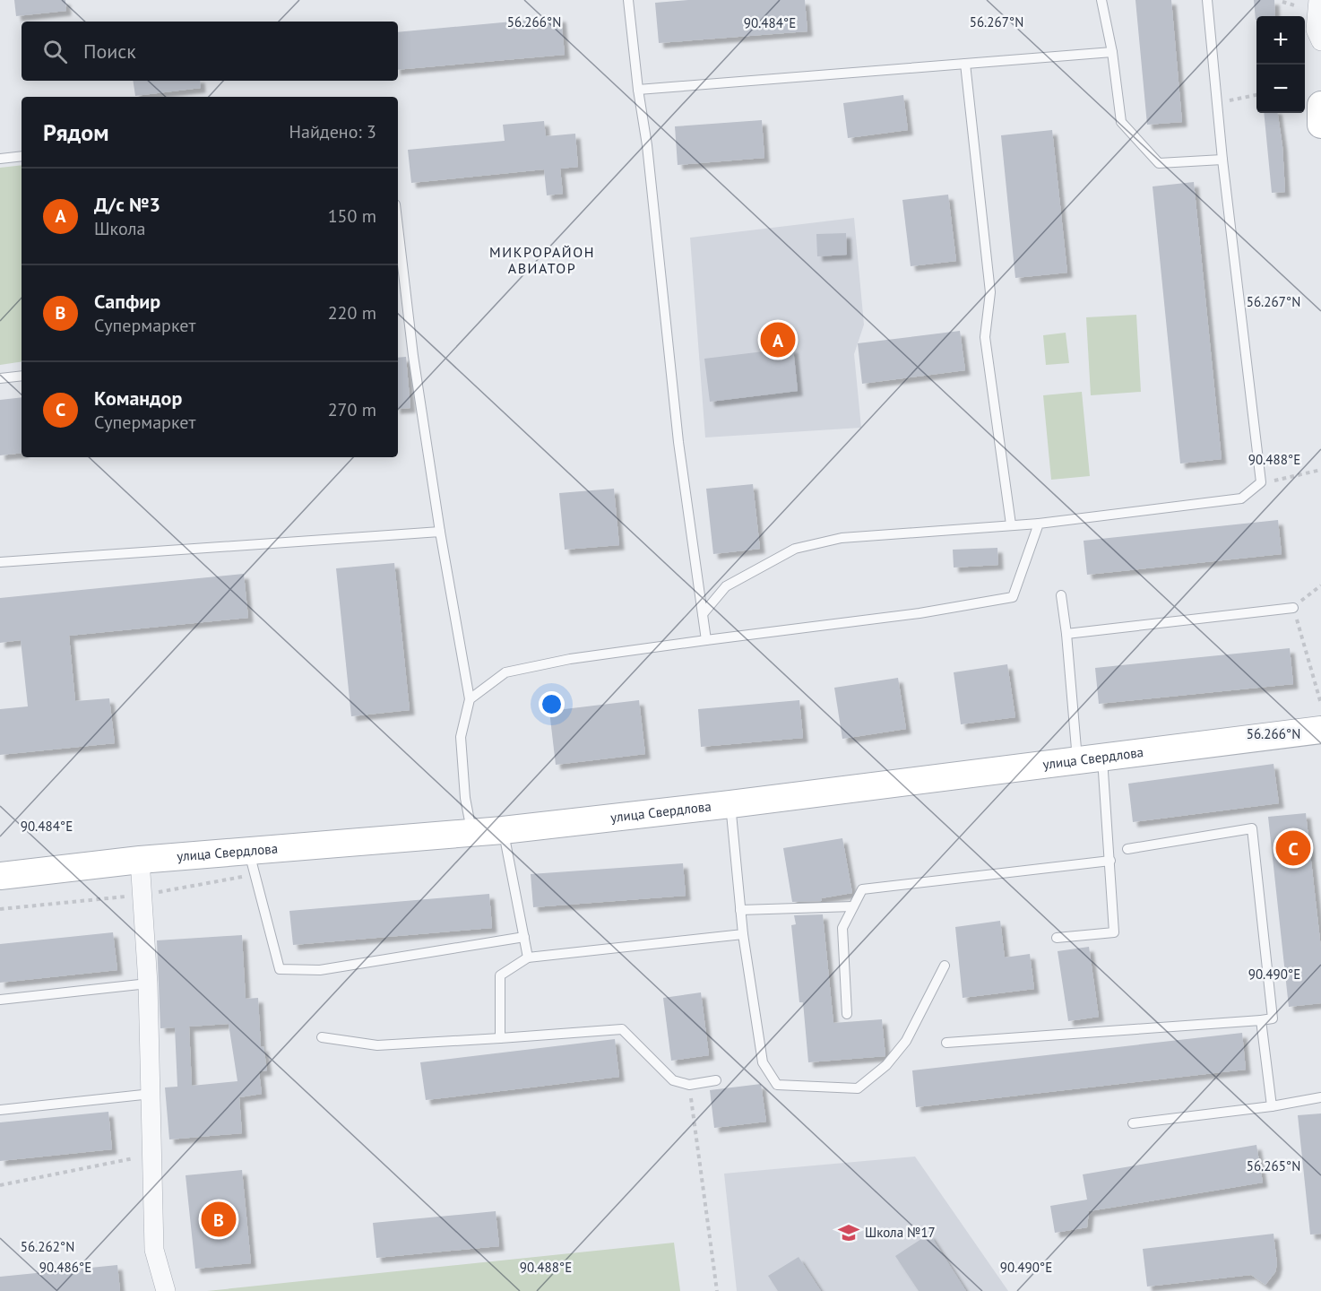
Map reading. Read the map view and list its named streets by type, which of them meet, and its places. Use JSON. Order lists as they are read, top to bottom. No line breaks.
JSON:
{"streets":{"main road":["улица Свердлова"]},"districts":["МИКРОРАЙОН АВИАТОР"],"places":{"school or university":["Школа №17"]},"page":{"map_buttons":["+","−"],"search":"Поиск","heading":["Рядом","Найдено: 3"],"list":[{"mark":"A","name":"Д/с №3","note":"Школа","value":"150 m"},{"mark":"B","name":"Сапфир","note":"Супермаркет","value":"220 m"},{"mark":"C","name":"Командор","note":"Супермаркет","value":"270 m"}],"pins":["A","C","B"]},"coordinates":["56.266°N","56.267°N","90.484°E","90.488°E","90.490°E","56.265°N","56.262°N","90.486°E"]}
